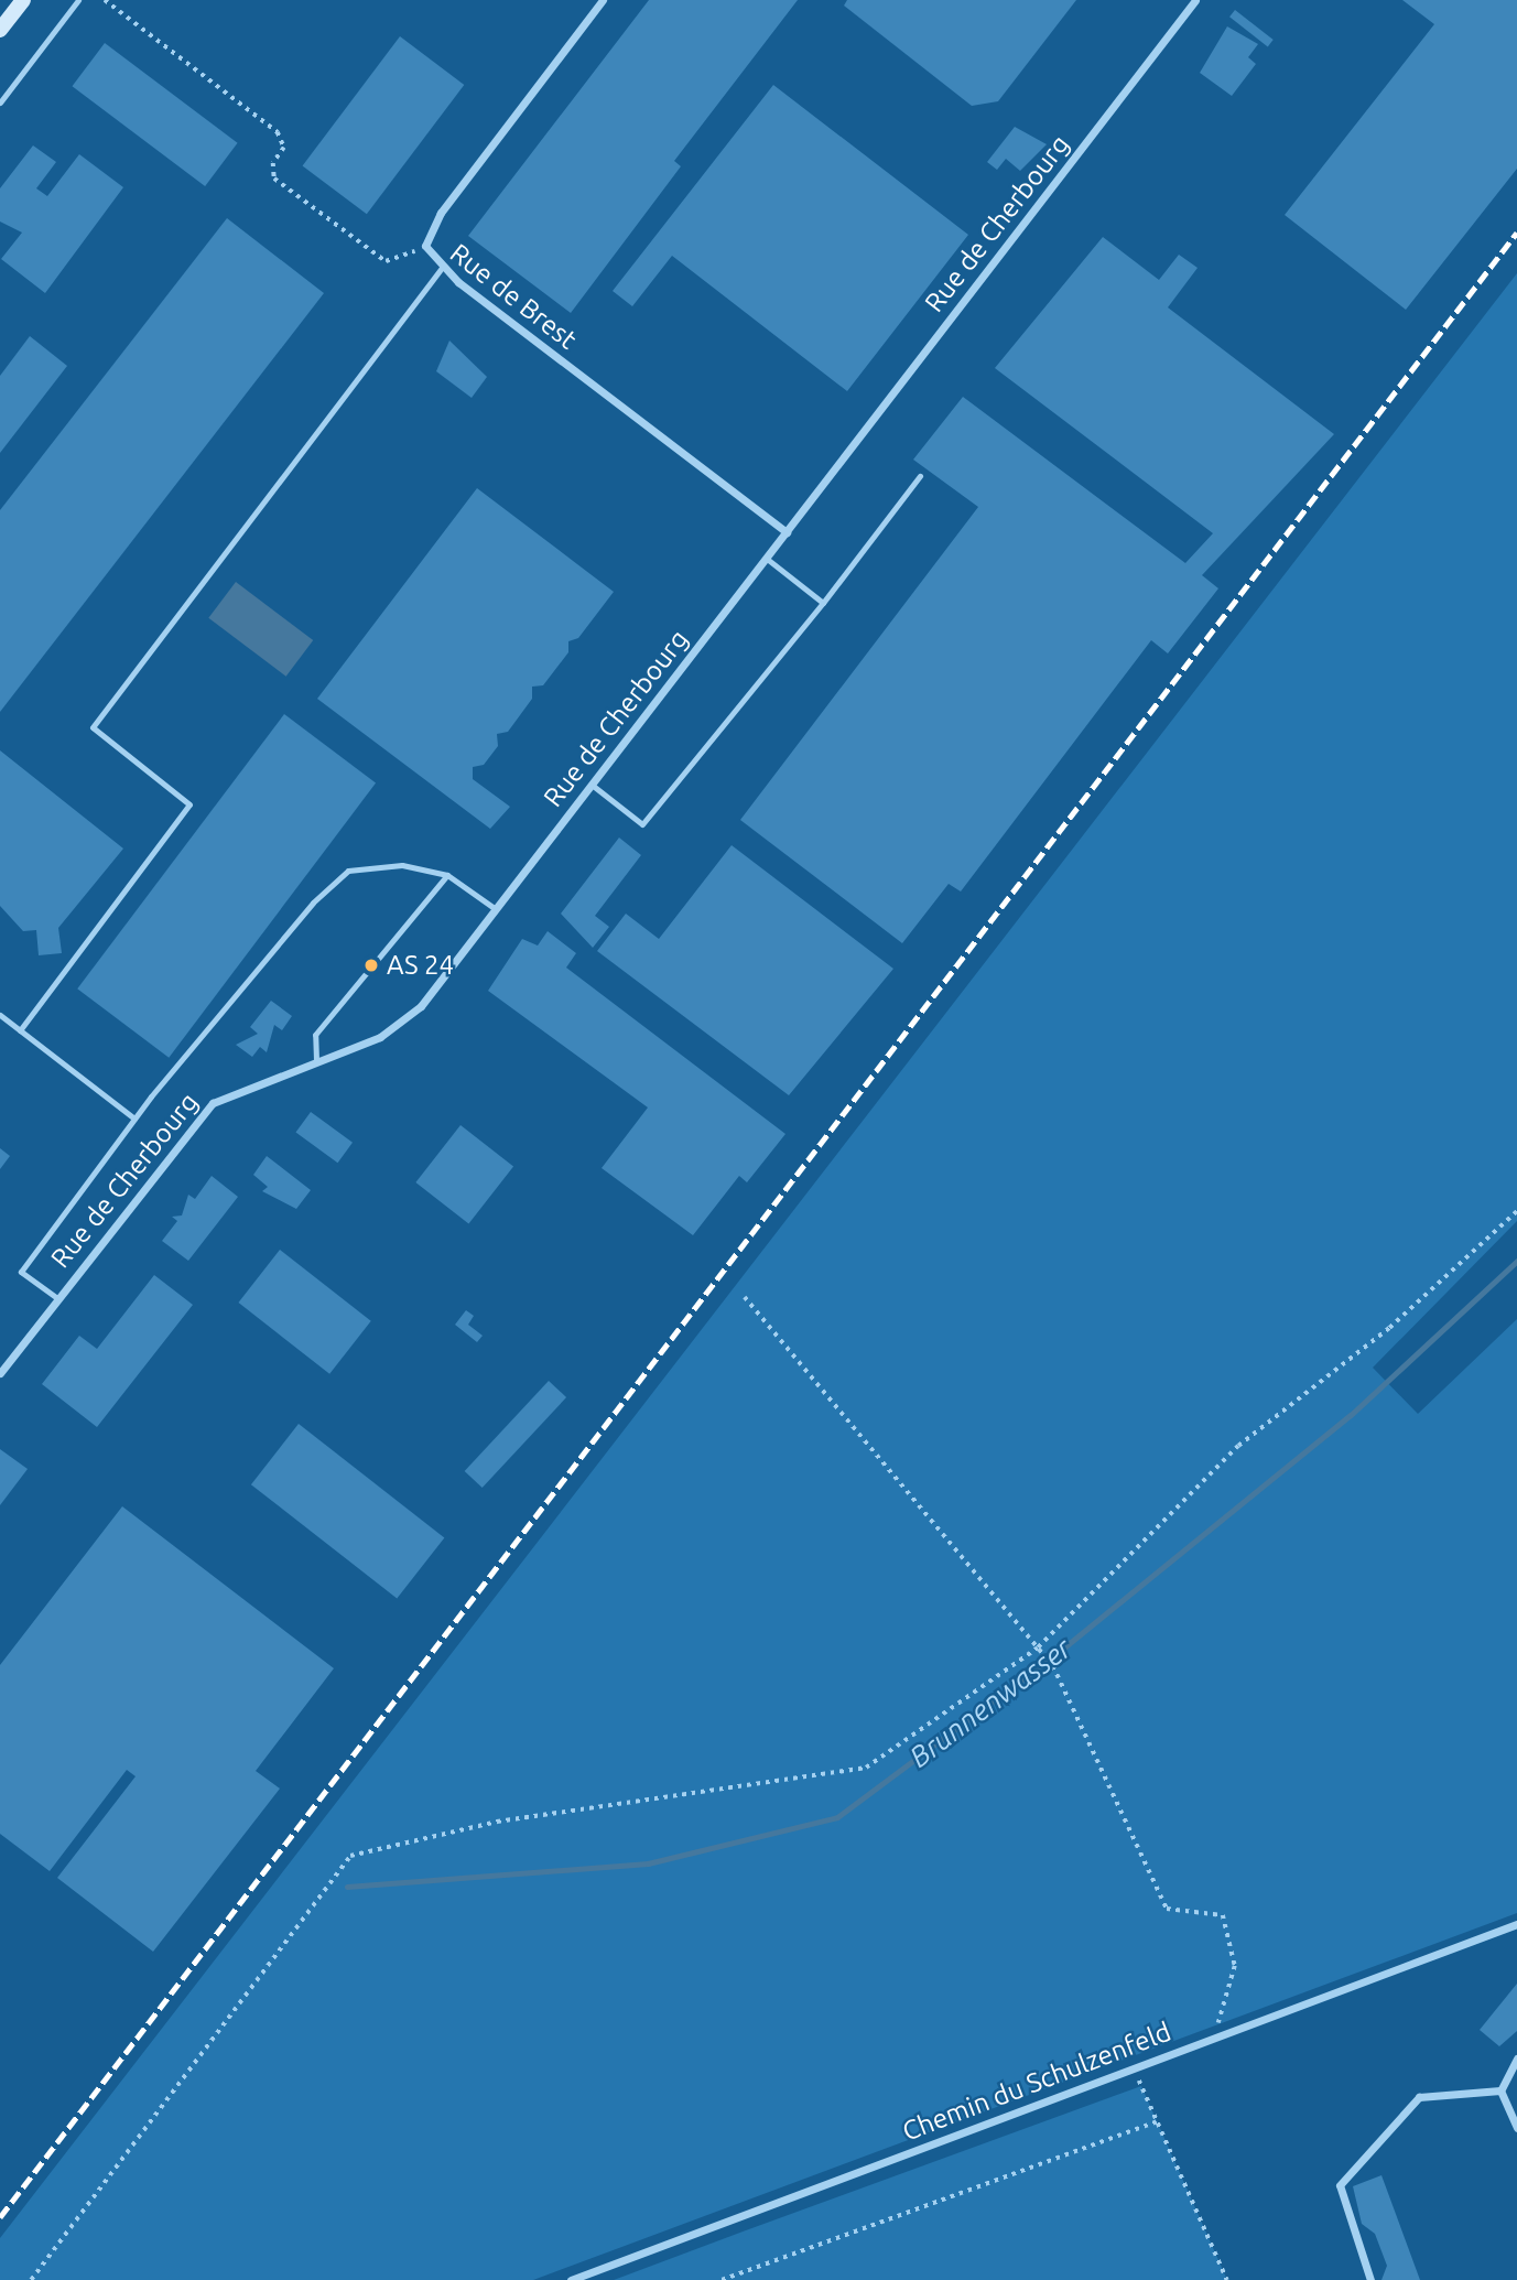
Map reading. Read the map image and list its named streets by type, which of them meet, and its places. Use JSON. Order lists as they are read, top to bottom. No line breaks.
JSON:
{"streets":{"street":["Rue de Cherbourg","Rue de Brest","Chemin du Schulzenfeld"]},"crossings":[["Rue de Cherbourg","Rue de Brest"]],"water":["Brunnenwasser"],"places":["AS 24"]}
